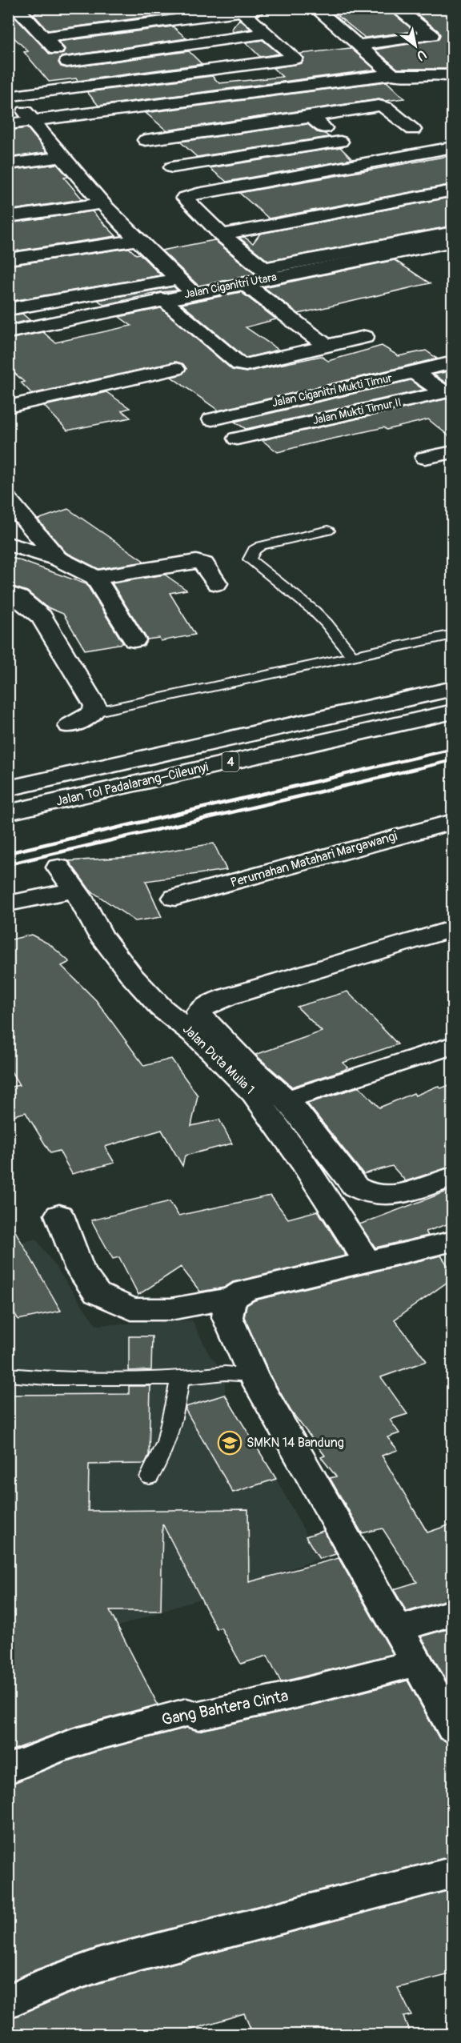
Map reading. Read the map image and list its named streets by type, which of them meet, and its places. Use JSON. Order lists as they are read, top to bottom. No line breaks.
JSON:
{"streets":{"main road":["Jalan Ciganitri Utara","Jalan Ciganitri Mukti Timur","Jalan Mukti Timur II","4","Jalan Tol Padalarang–Cileunyi","Perumahan Matahari Margawangi","Jalan Duta Mulia 1","Gang Bahtera Cinta"]},"crossings":[["Jalan Ciganitri Mukti Timur","Jalan Mukti Timur II"]],"places":{"school or university":["SMKN 14 Bandung"]},"north":"bottom right"}
